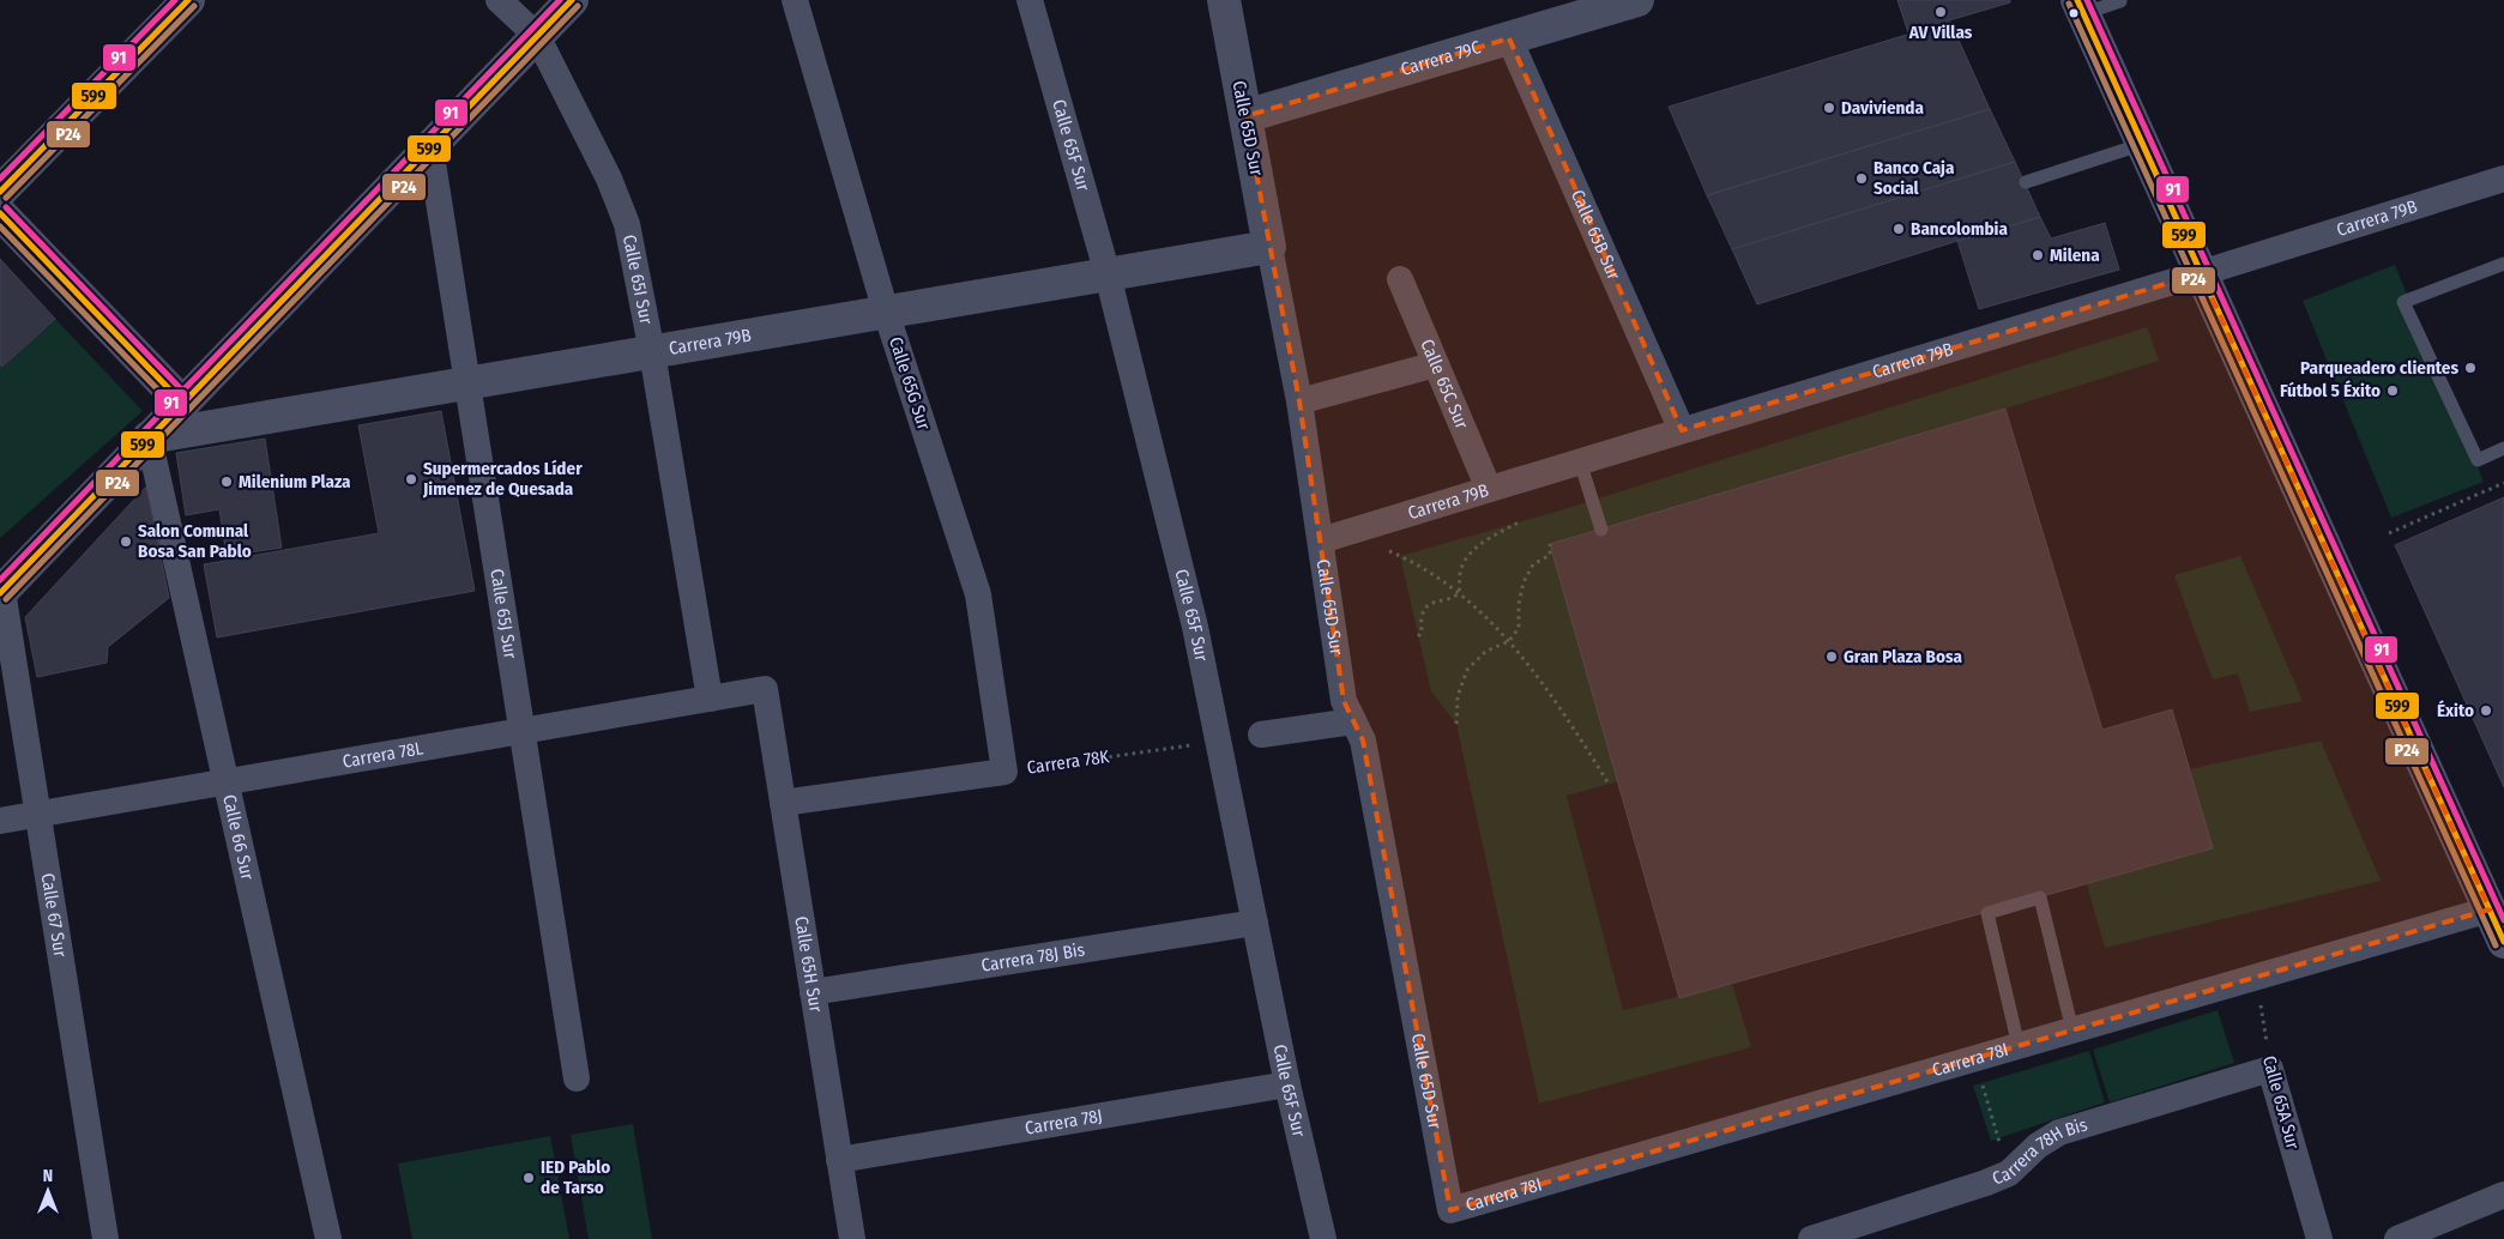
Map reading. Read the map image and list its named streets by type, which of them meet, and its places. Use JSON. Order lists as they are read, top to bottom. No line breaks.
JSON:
{"streets":{"street":["Carrera 79C","Calle 65D Sur","Calle 65F Sur","Carrera 79B","Calle 65B Sur","Calle 65I Sur","Calle 65G Sur","Calle 65C Sur","Calle 65J Sur","Carrera 78L","Carrera 78K","Calle 66 Sur","Calle 67 Sur","Carrera 78J Bis","Calle 65H Sur","Carrera 78I","Calle 65A Sur","Carrera 78J","Carrera 78H Bis"]},"crossings":[["Carrera 79C","Calle 65D Sur"],["Carrera 79C","Calle 65B Sur"],["Calle 65D Sur","Carrera 79B"],["Calle 65D Sur","Carrera 78I"],["Calle 65F Sur","Carrera 79B"],["Calle 65F Sur","Carrera 78K"],["Calle 65F Sur","Carrera 78J Bis"],["Calle 65F Sur","Carrera 78J"],["Carrera 79B","Calle 65B Sur"],["Carrera 79B","Calle 65I Sur"],["Carrera 79B","Calle 65G Sur"],["Carrera 79B","Calle 65C Sur"],["Carrera 79B","Calle 65J Sur"],["Carrera 79B","Calle 66 Sur"],["Calle 65I Sur","Carrera 78L"],["Calle 65G Sur","Carrera 78K"],["Calle 65J Sur","Carrera 78L"],["Carrera 78L","Calle 66 Sur"],["Carrera 78L","Calle 67 Sur"],["Carrera 78L","Calle 65H Sur"],["Carrera 78K","Calle 65H Sur"],["Carrera 78J Bis","Calle 65H Sur"],["Calle 65H Sur","Carrera 78J"],["Carrera 78I","Calle 65A Sur"],["Calle 65A Sur","Carrera 78H Bis"]],"places":["AV Villas","Davivienda","Banco Caja Social","Bancolombia","Milena","Parqueadero clientes","Fútbol 5 Éxito","Supermercados Líder Jimenez de Quesada","Milenium Plaza","Salon Comunal Bosa San Pablo","Gran Plaza Bosa","Éxito","IED Pablo de Tarso"],"lines":["transit line 599","transit line 91","transit line P24"],"north":"top"}
